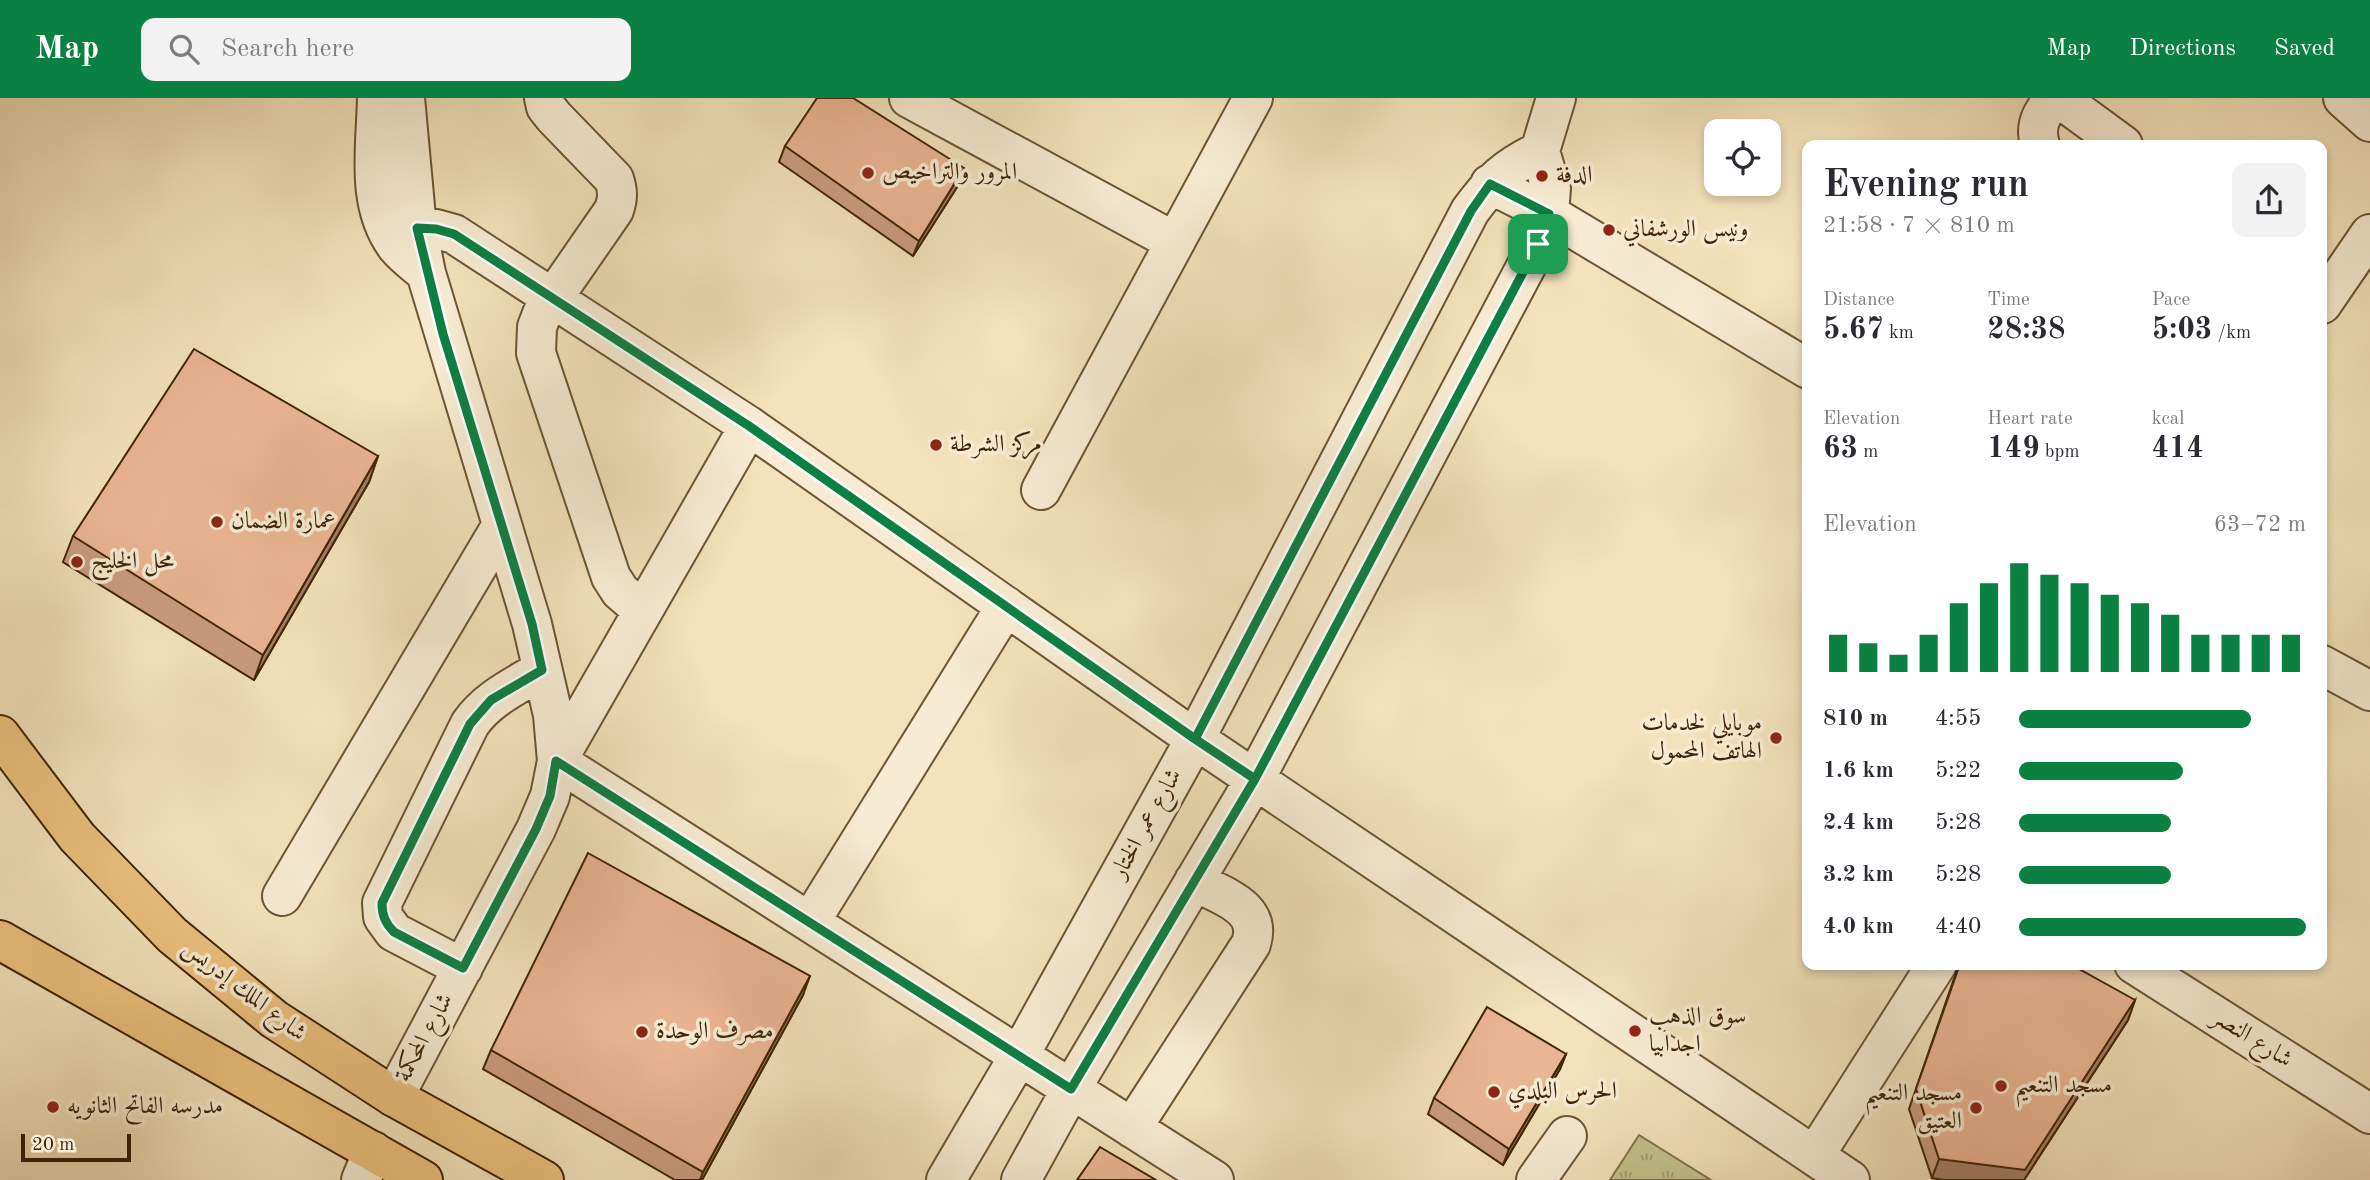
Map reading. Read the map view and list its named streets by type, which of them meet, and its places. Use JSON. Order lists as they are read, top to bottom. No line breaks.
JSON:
{"streets":{"highway":["شارع الملك إدريس"],"street":["شارع عمر الختار","شارع المحكمة","شارع النصر"]},"crossings":[["شارع الملك إدريس","شارع المحكمة"]],"places":["المرور والتراخيص","الدفة","ونيس الورشفاني","مركز الشرطة","عمارة الضمان","محل الخليج","موبايلي لخدمات الهاتف المحمول","سوق الذهب اجدابيا","مصرف الوحدة","مسجد التنعيم","الحرس البلدي","مدرسه الفاتح الثانويه","مسجد التنعيم العتيق"],"scale_bar":"20 m","page":{"header":"Map","search":"Search here","nav":["Map","Directions","Saved"],"heading":["Evening run","21:58 · 7 × 810 m"],"stats":[["Distance","5.67 km"],["Time","28:38"],["Pace","5:03 /km"],["Elevation","63 m"],["Heart rate","149 bpm"],["kcal","414"]],"chart":["Elevation","63–72 m"],"list":[{"name":"810 m","note":"4:55"},{"name":"1.6 km","note":"5:22"},{"name":"2.4 km","note":"5:28"},{"name":"3.2 km","note":"5:28"},{"name":"4.0 km","note":"4:40"}],"scale":"20 m"}}
